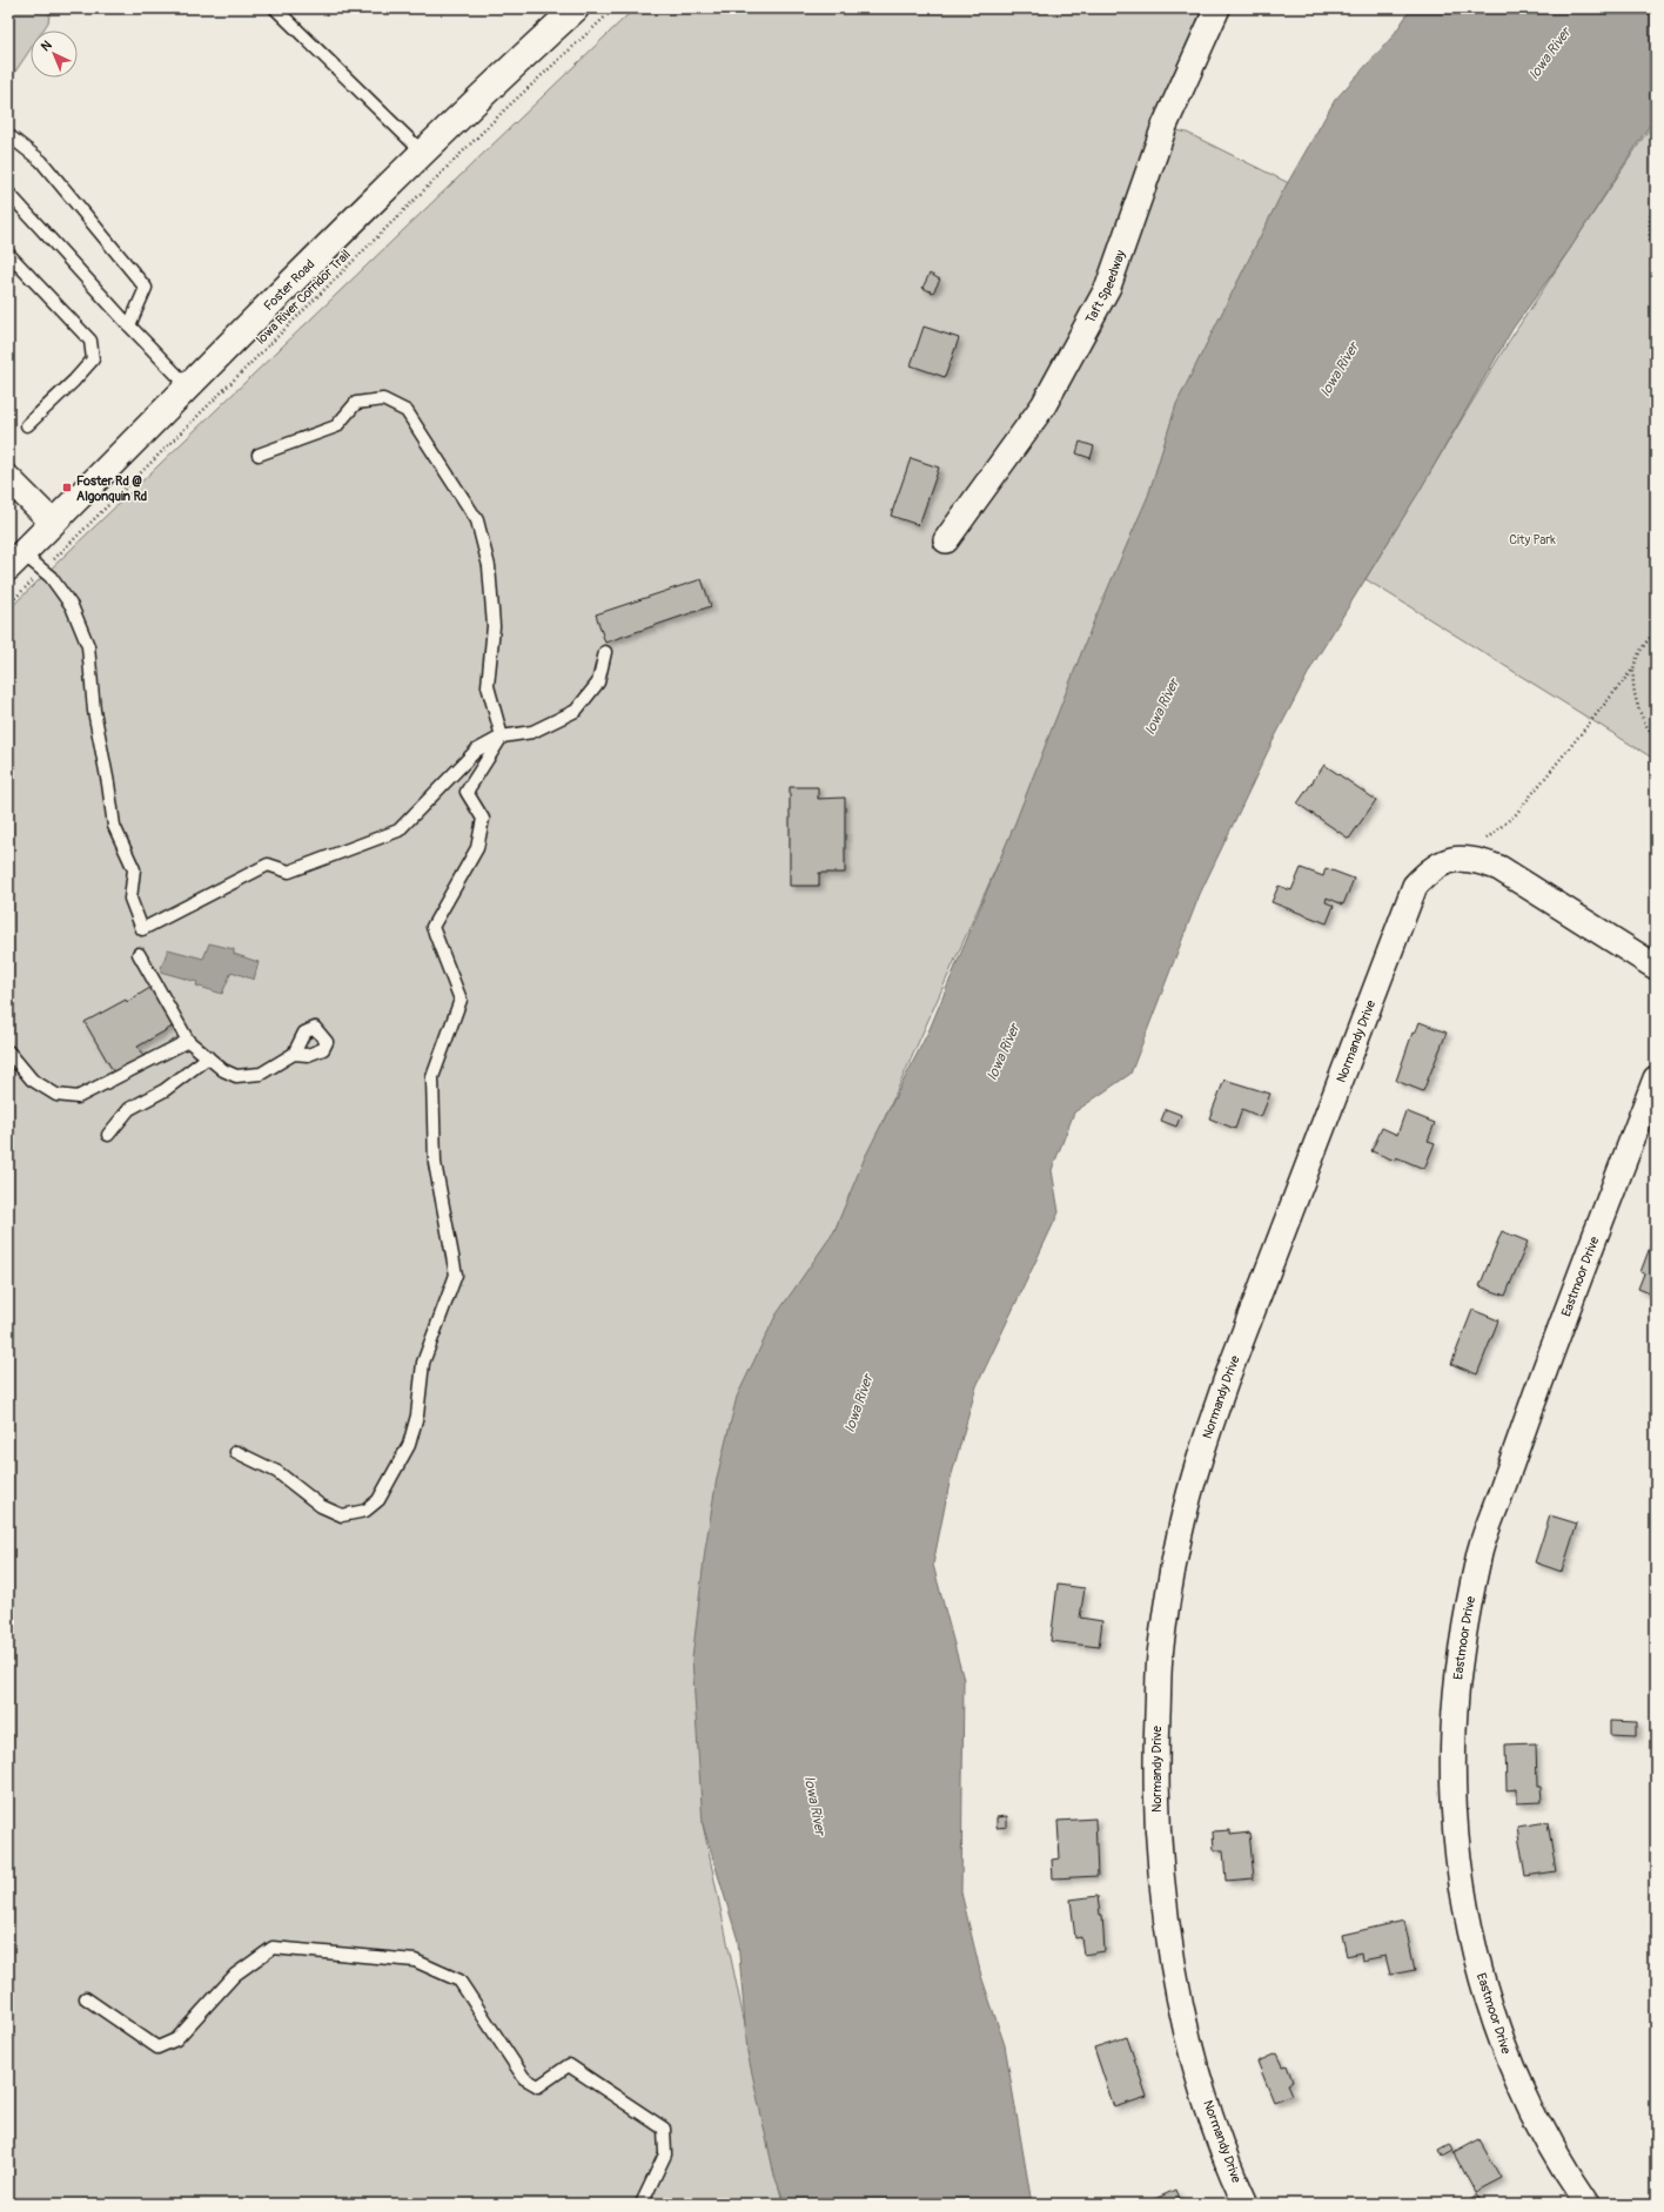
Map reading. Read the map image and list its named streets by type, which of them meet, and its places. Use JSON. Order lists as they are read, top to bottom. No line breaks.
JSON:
{"streets":{"street":["Foster Road","Taft Speedway","Normandy Drive","Eastmoor Drive"],"path":["Iowa River Corridor Trail"]},"water":["Iowa River"],"parks":["City Park"],"places":{"transit":["Foster Rd @ Algonquin Rd"]},"north":"top left"}
